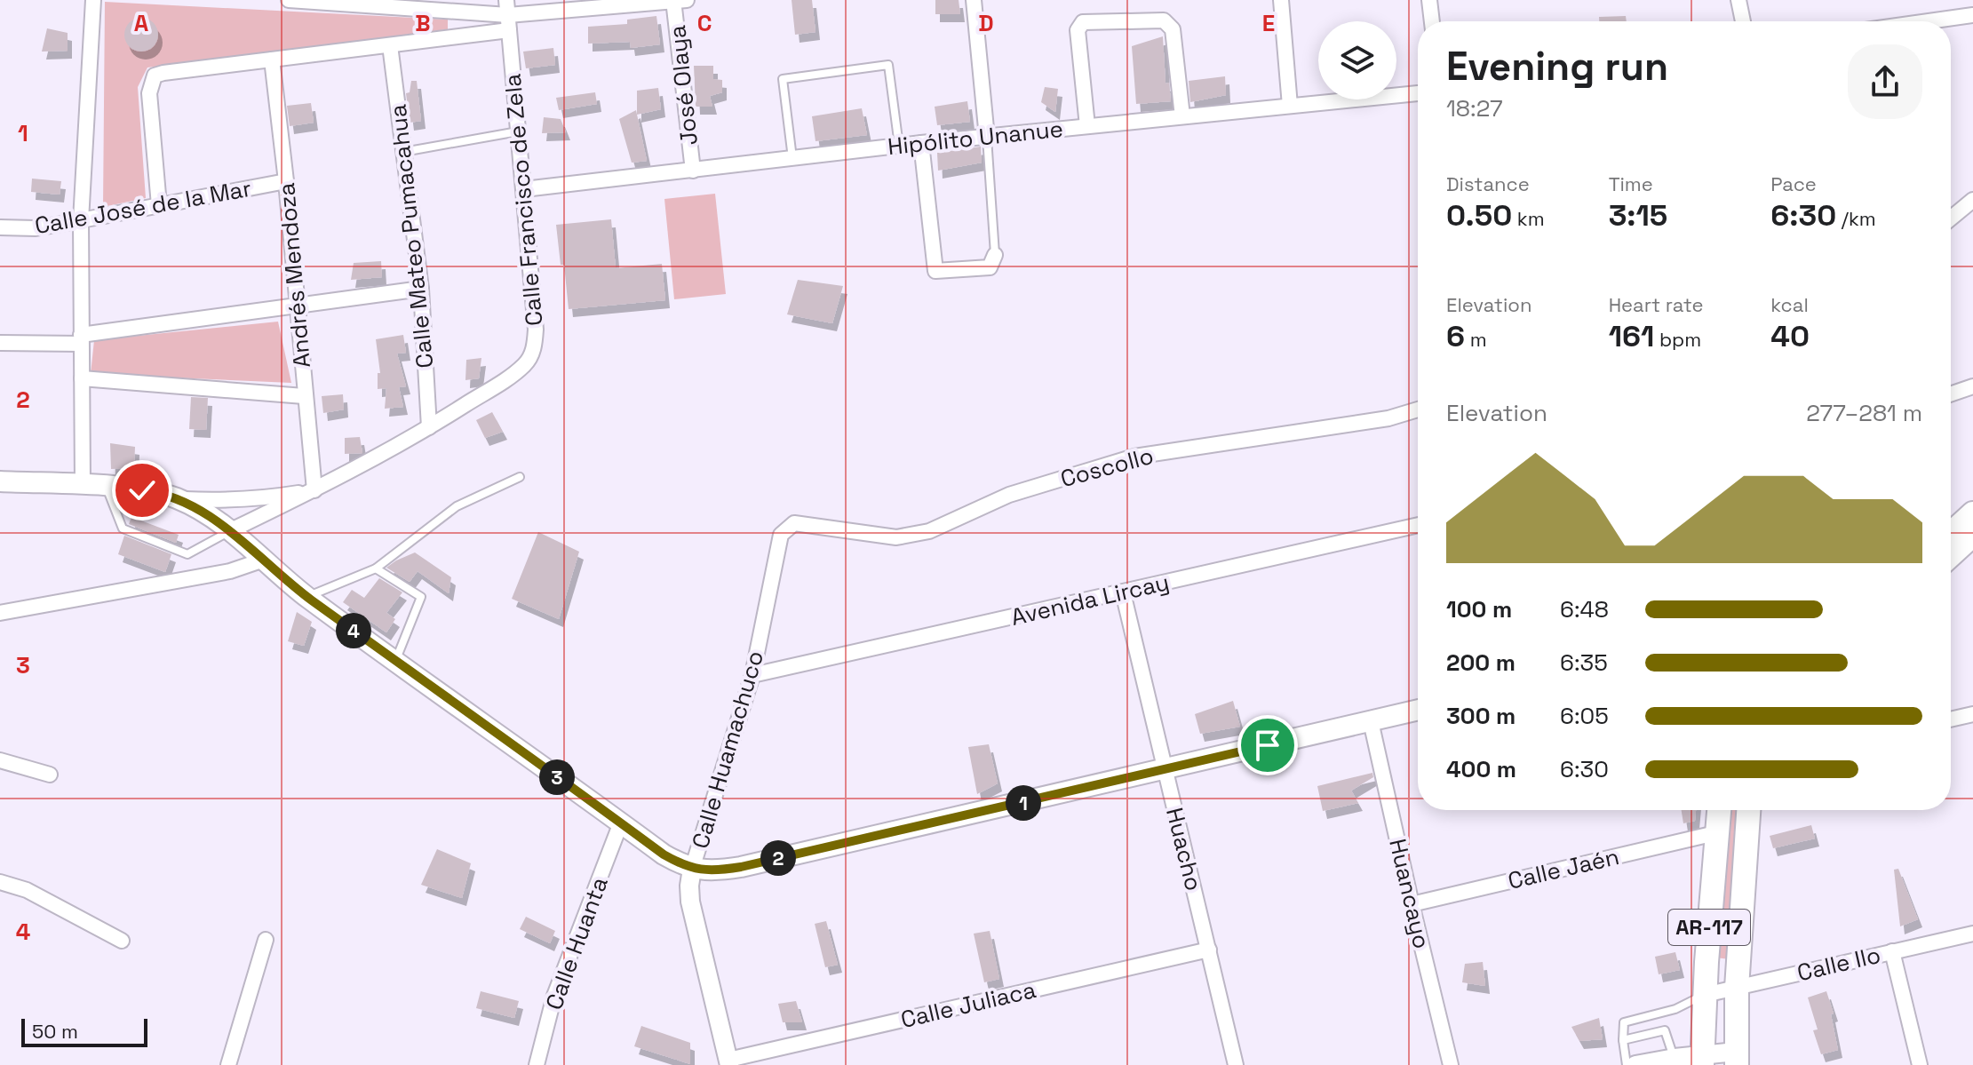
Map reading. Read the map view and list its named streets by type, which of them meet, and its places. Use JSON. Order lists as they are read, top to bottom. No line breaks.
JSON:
{"streets":{"main road":["AR-117"],"street":["José Olaya","Hipólito Unanue","Calle Francisco de Zela","Calle José de la Mar","Calle Mateo Pumacahua","Andrés Mendoza","Coscollo","Avenida Lircay","Calle Huamachuco","Huacho","Calle Jaén","Huancayo","Calle Huanta","Calle Ilo","Calle Juliaca"]},"crossings":[["José Olaya","Hipólito Unanue"],["Hipólito Unanue","Calle Francisco de Zela"],["Calle Francisco de Zela","Calle Mateo Pumacahua"],["Calle Francisco de Zela","Andrés Mendoza"],["Calle José de la Mar","Andrés Mendoza"],["Coscollo","Calle Huamachuco"],["Avenida Lircay","Calle Huamachuco"],["Avenida Lircay","Huacho"],["Calle Huamachuco","Calle Juliaca"],["Huacho","Calle Juliaca"],["Calle Jaén","Huancayo"],["Calle Jaén","AR-117"],["AR-117","Calle Ilo"]],"scale_bar":"50 m","page":{"heading":["Evening run","18:27"],"stats":[["Distance","0.50 km"],["Time","3:15"],["Pace","6:30 /km"],["Elevation","6 m"],["Heart rate","161 bpm"],["kcal","40"]],"chart":["Elevation","277–281 m"],"list":[{"name":"100 m","note":"6:48"},{"name":"200 m","note":"6:35"},{"name":"300 m","note":"6:05"},{"name":"400 m","note":"6:30"}],"pins":["4","3","1","2"],"scale":"50 m"},"grid":{"columns":["A","B","C","D","E"],"rows":["1","2","3","4"]}}
